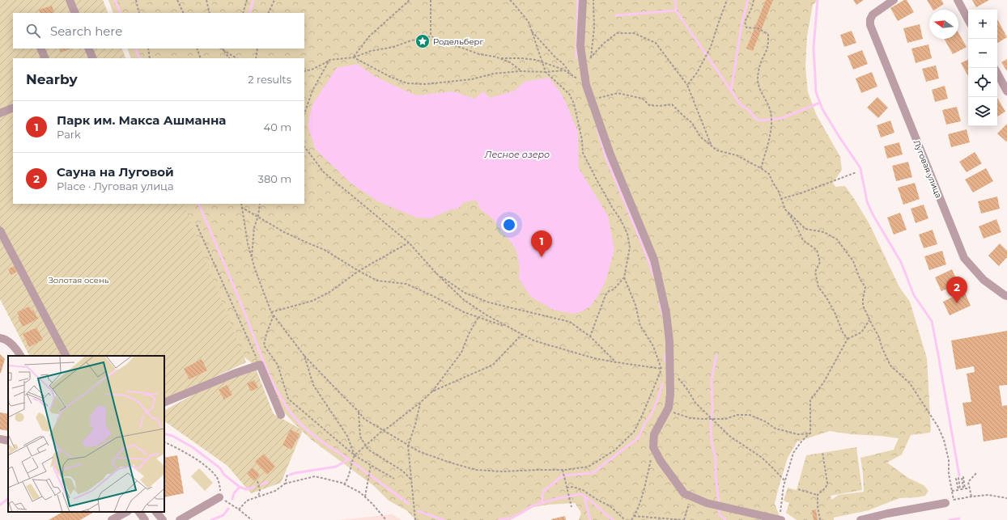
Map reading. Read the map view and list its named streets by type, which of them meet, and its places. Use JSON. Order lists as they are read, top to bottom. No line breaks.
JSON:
{"streets":{"street":["Луговая улица"]},"water":["Лесное озеро"],"parks":["Золотая осень"],"places":{"place":["Родельберг"]},"north":"left","page":{"map_buttons":["+","−"],"search":"Search here","heading":["Nearby","2 results"],"list":[{"mark":"1","name":"Парк им. Макса Ашманна","note":"Park","value":"40 m"},{"mark":"2","name":"Сауна на Луговой","note":"Place · Луговая улица","value":"380 m"}],"pins":["1","2"]}}
